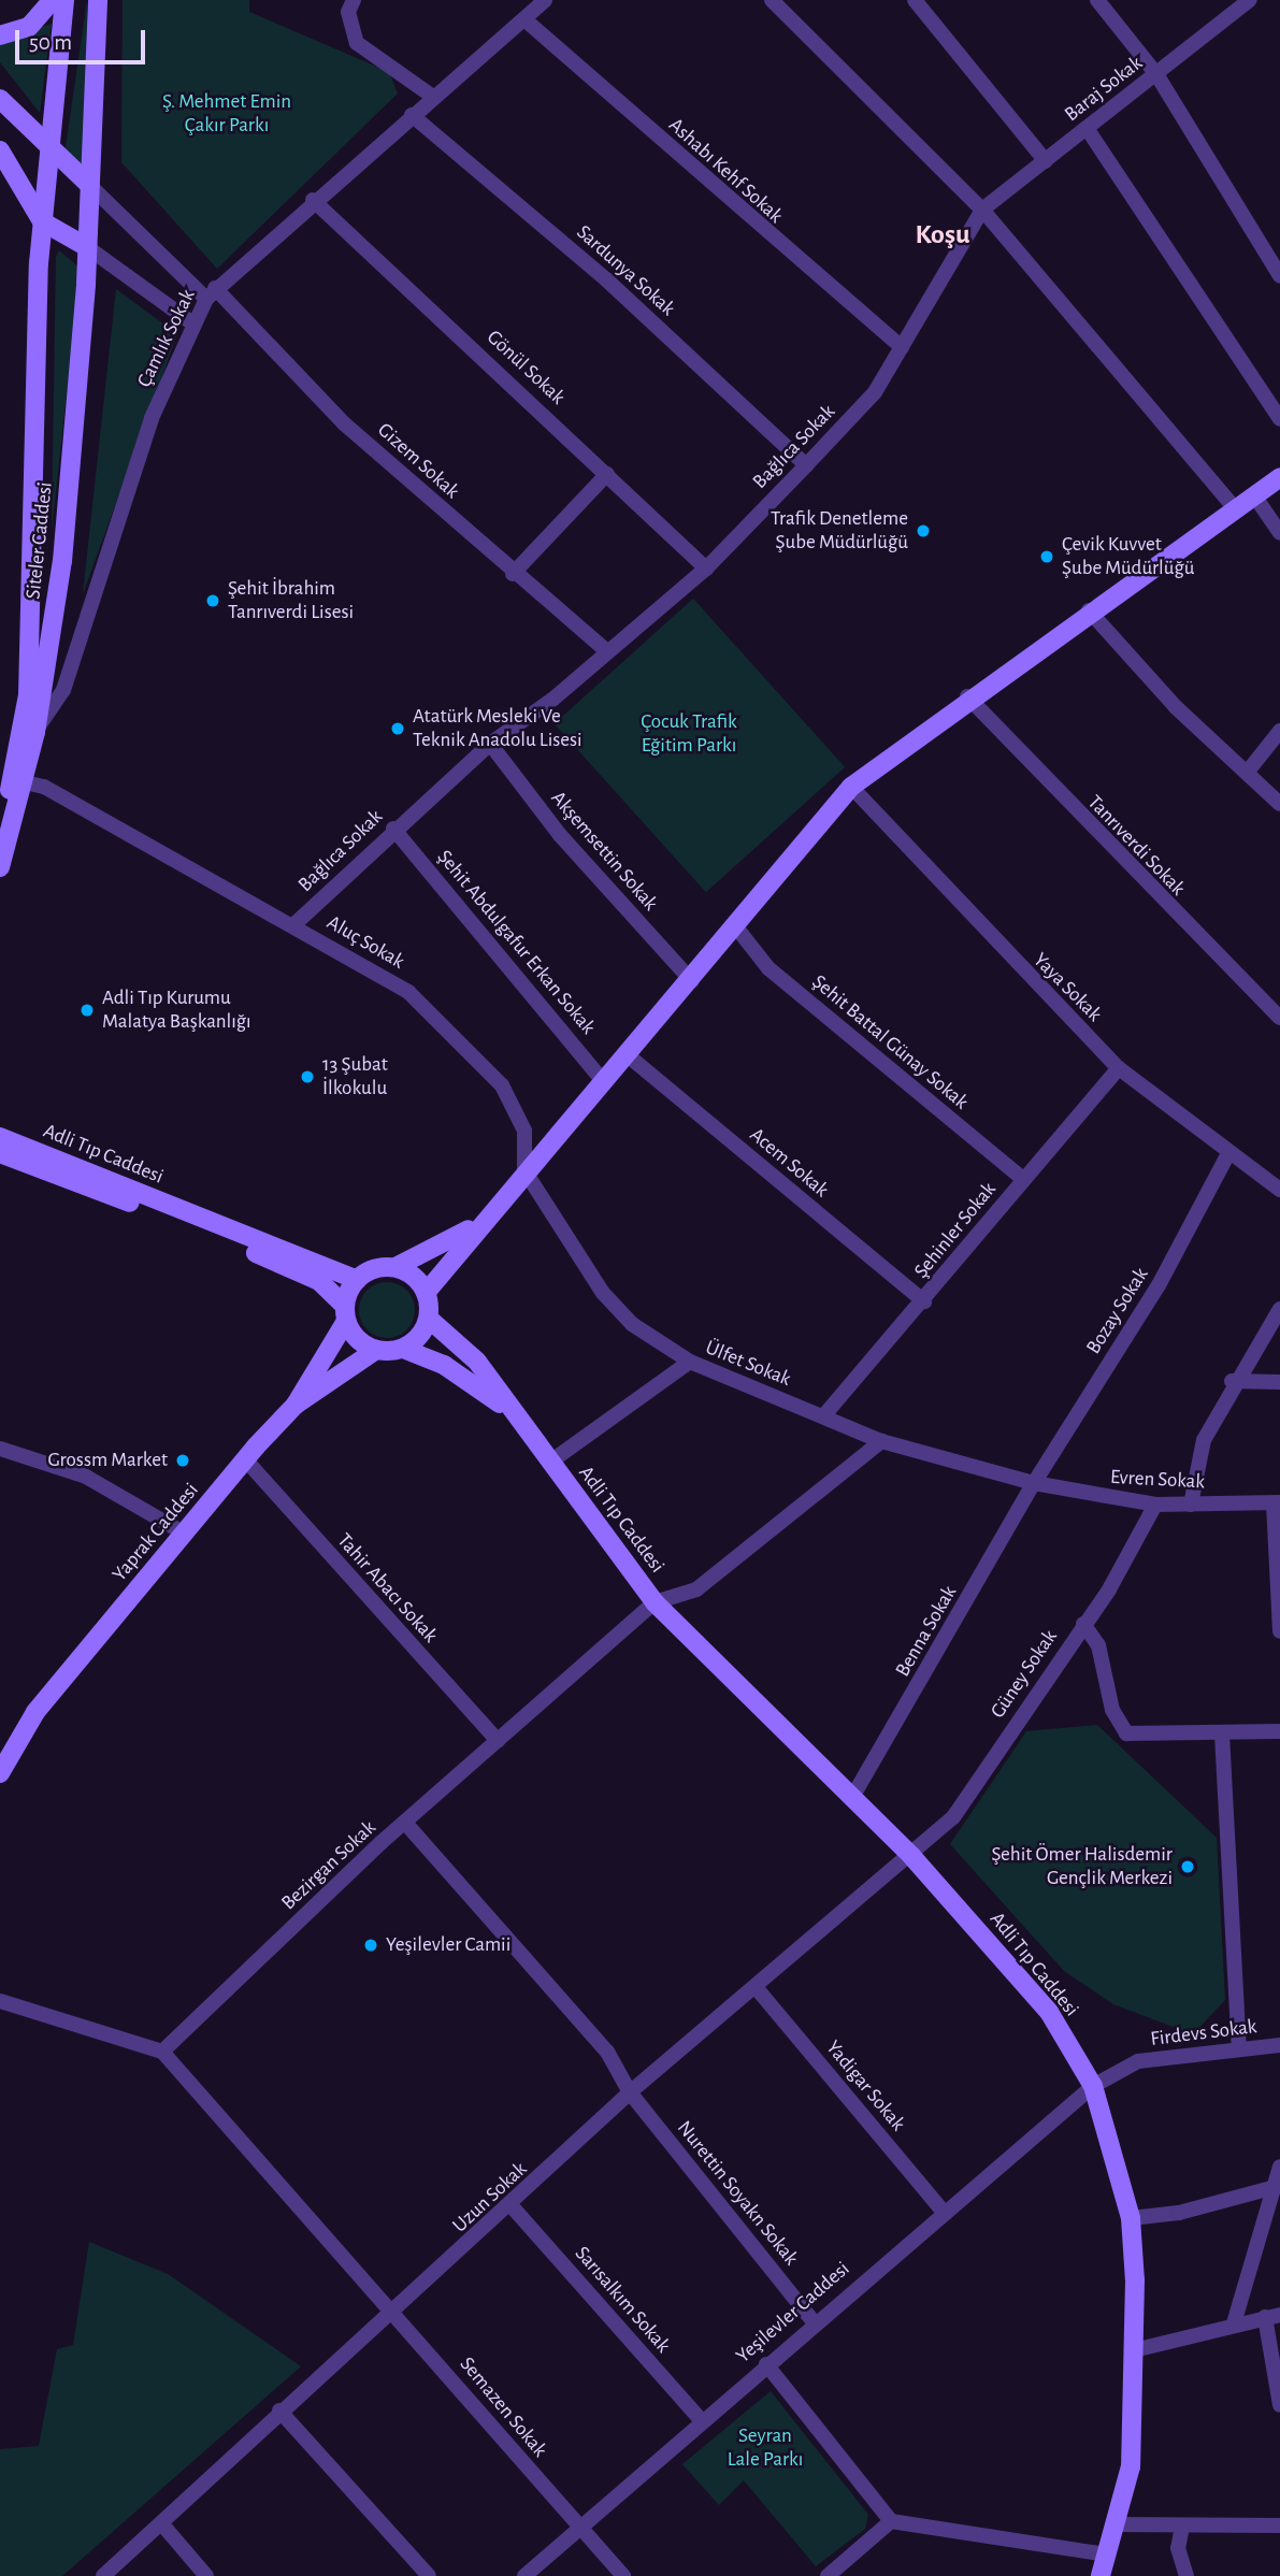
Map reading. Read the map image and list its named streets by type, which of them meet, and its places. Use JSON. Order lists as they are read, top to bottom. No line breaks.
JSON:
{"streets":{"street":["Baraj Sokak","Ashabı Kehf Sokak","Sardunya Sokak","Çamlık Sokak","Gönül Sokak","Bağlıca Sokak","Gizem Sokak","Siteler Caddesi","Tanrıverdi Sokak","Akşemsettin Sokak","Aluç Sokak","Şehit Abdulgafur Erkan Sokak","Yaya Sokak","Şehit Battal Günay Sokak","Adli Tıp Caddesi","Acem Sokak","Şehinler Sokak","Bozay Sokak","Ülfet Sokak","Evren Sokak","Yaprak Caddesi","Tahir Abacı Sokak","Benna Sokak","Güney Sokak","Bezirgan Sokak","Firdevs Sokak","Yadigar Sokak","Nurettin Soyakn Sokak","Uzun Sokak","Sarısalkım Sokak","Yeşilevler Caddesi","Semazen Sokak"]},"crossings":[["Baraj Sokak","Bağlıca Sokak"],["Ashabı Kehf Sokak","Çamlık Sokak"],["Ashabı Kehf Sokak","Bağlıca Sokak"],["Sardunya Sokak","Çamlık Sokak"],["Sardunya Sokak","Bağlıca Sokak"],["Çamlık Sokak","Gönül Sokak"],["Çamlık Sokak","Gizem Sokak"],["Çamlık Sokak","Siteler Caddesi"],["Gönül Sokak","Bağlıca Sokak"],["Bağlıca Sokak","Gizem Sokak"],["Bağlıca Sokak","Akşemsettin Sokak"],["Bağlıca Sokak","Aluç Sokak"],["Bağlıca Sokak","Şehit Abdulgafur Erkan Sokak"],["Gizem Sokak","Siteler Caddesi"],["Siteler Caddesi","Aluç Sokak"],["Aluç Sokak","Ülfet Sokak"],["Yaya Sokak","Şehinler Sokak"],["Yaya Sokak","Bozay Sokak"],["Şehit Battal Günay Sokak","Şehinler Sokak"],["Adli Tıp Caddesi","Yaprak Caddesi"],["Adli Tıp Caddesi","Benna Sokak"],["Adli Tıp Caddesi","Güney Sokak"],["Adli Tıp Caddesi","Bezirgan Sokak"],["Adli Tıp Caddesi","Firdevs Sokak"],["Adli Tıp Caddesi","Uzun Sokak"],["Adli Tıp Caddesi","Yeşilevler Caddesi"],["Acem Sokak","Şehinler Sokak"],["Şehinler Sokak","Ülfet Sokak"],["Bozay Sokak","Ülfet Sokak"],["Bozay Sokak","Evren Sokak"],["Bozay Sokak","Benna Sokak"],["Ülfet Sokak","Evren Sokak"],["Ülfet Sokak","Benna Sokak"],["Evren Sokak","Benna Sokak"],["Evren Sokak","Güney Sokak"],["Yaprak Caddesi","Tahir Abacı Sokak"],["Tahir Abacı Sokak","Bezirgan Sokak"],["Güney Sokak","Uzun Sokak"],["Bezirgan Sokak","Nurettin Soyakn Sokak"],["Bezirgan Sokak","Semazen Sokak"],["Firdevs Sokak","Yeşilevler Caddesi"],["Yadigar Sokak","Uzun Sokak"],["Yadigar Sokak","Yeşilevler Caddesi"],["Nurettin Soyakn Sokak","Uzun Sokak"],["Nurettin Soyakn Sokak","Yeşilevler Caddesi"],["Uzun Sokak","Sarısalkım Sokak"],["Uzun Sokak","Semazen Sokak"],["Sarısalkım Sokak","Yeşilevler Caddesi"],["Yeşilevler Caddesi","Semazen Sokak"]],"districts":["Koşu"],"parks":["Ş. Mehmet Emin Çakır Parkı","Çocuk Trafik Eğitim Parkı","Seyran Lale Parkı"],"places":["Trafik Denetleme Şube Müdürlüğü","Çevik Kuvvet Şube Müdürlüğü","Şehit İbrahim Tanrıverdi Lisesi","Atatürk Mesleki Ve Teknik Anadolu Lisesi","Adli Tıp Kurumu Malatya Başkanlığı","13 Şubat İlkokulu","Grossm Market","Şehit Ömer Halisdemir Gençlik Merkezi","Yeşilevler Camii"],"scale_bar":"50 m"}
